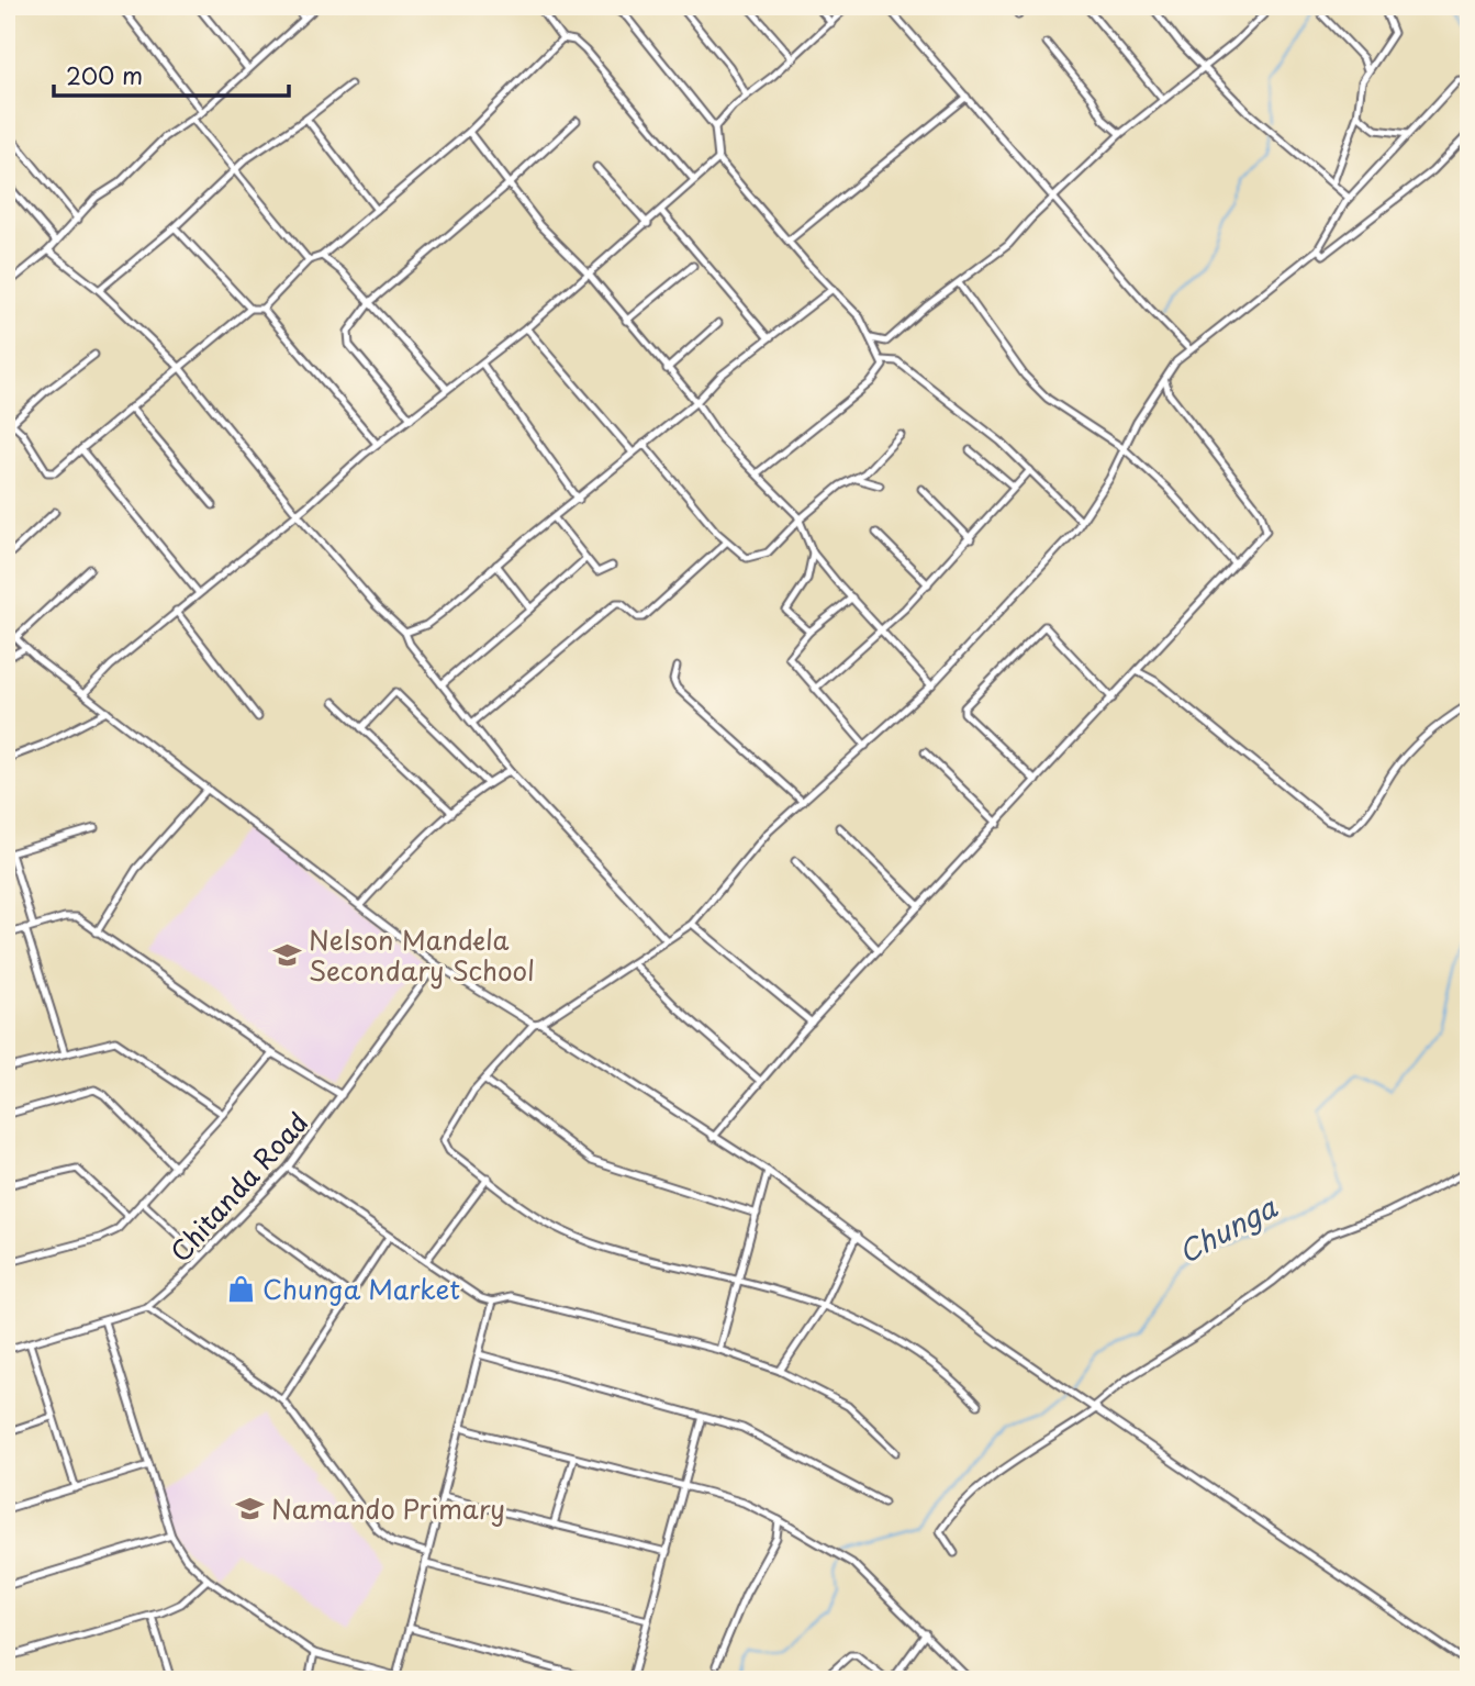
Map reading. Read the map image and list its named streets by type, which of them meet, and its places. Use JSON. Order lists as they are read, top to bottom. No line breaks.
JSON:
{"streets":{"street":["Chitanda Road"]},"water":["Chunga"],"places":{"school or university":["Nelson Mandela Secondary School","Namando Primary"],"shop":["Chunga Market"]},"scale_bar":"200 m"}
